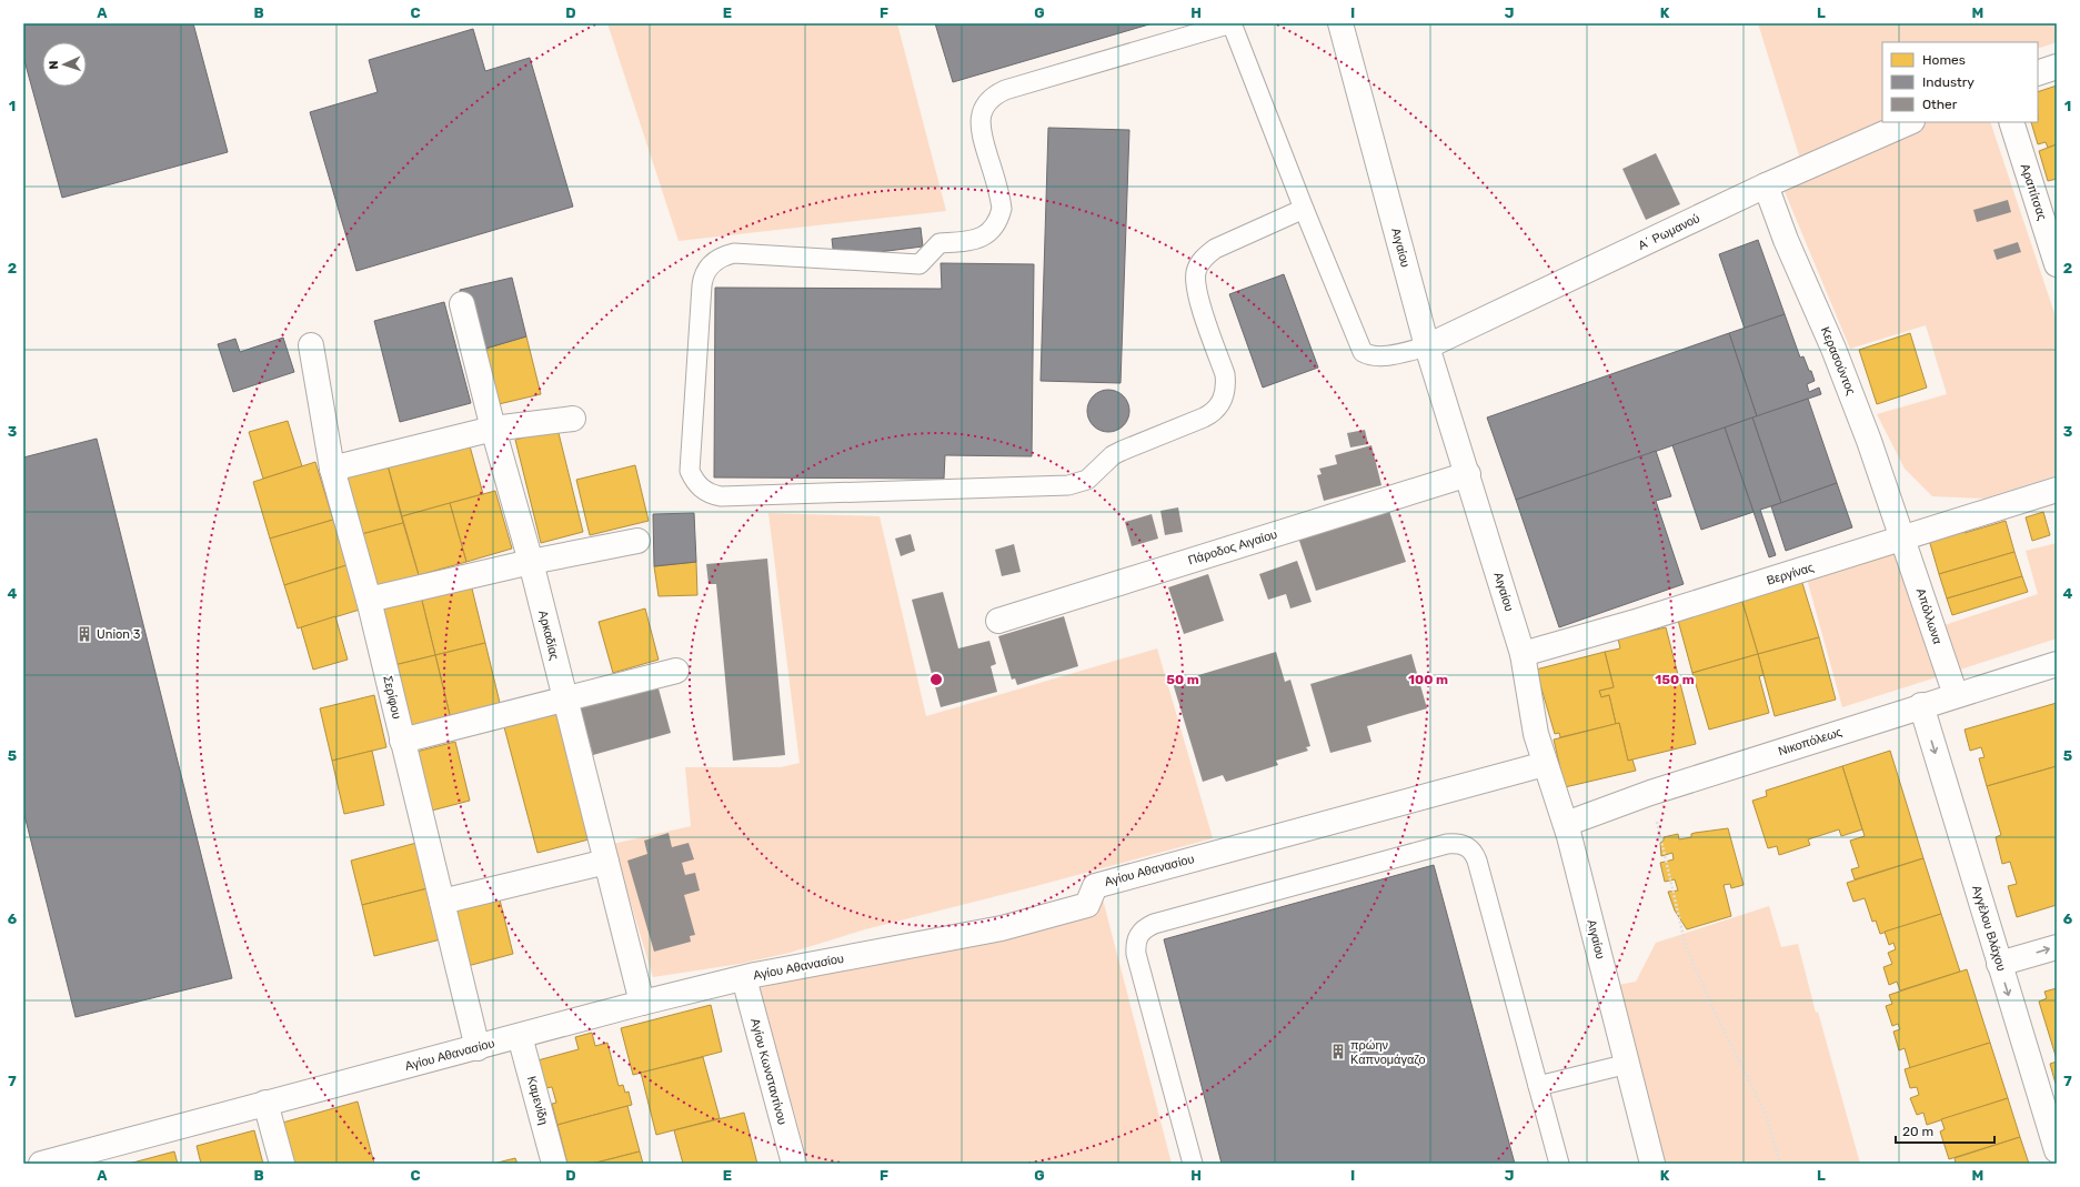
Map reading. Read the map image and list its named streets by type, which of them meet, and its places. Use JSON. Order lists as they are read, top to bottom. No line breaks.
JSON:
{"streets":{"street":["Αραπίτσας","Α΄ Ρωμανού","Αιγαίου","Κερασούντος","Πάροδος Αιγαίου","Βεργίνας","Απόλλωνα","Αρκαδίας","Σερίφου","Νικοπόλεως","Αγίου Αθανασίου","Αγγέλου Βλάχου","Αγίου Κωνσταντίνου","Καμενίδη"]},"crossings":[["Α΄ Ρωμανού","Αιγαίου"],["Α΄ Ρωμανού","Κερασούντος"],["Αιγαίου","Πάροδος Αιγαίου"],["Αιγαίου","Βεργίνας"],["Αιγαίου","Νικοπόλεως"],["Αιγαίου","Αγίου Αθανασίου"],["Κερασούντος","Βεργίνας"],["Κερασούντος","Απόλλωνα"],["Βεργίνας","Απόλλωνα"],["Απόλλωνα","Νικοπόλεως"],["Αρκαδίας","Αγίου Αθανασίου"],["Σερίφου","Αγίου Αθανασίου"],["Νικοπόλεως","Αγγέλου Βλάχου"],["Αγίου Αθανασίου","Αγίου Κωνσταντίνου"],["Αγίου Αθανασίου","Καμενίδη"]],"one_way":["Αγγέλου Βλάχου"],"places":{"building":["Union 3","πρώην Καπνομάγαζο"]},"legend":["Homes","Industry","Other"],"scale_bar":"20 m","north":"left","grid":{"columns":["A","B","C","D","E","F","G","H","I","J","K","L","M"],"rows":["1","2","3","4","5","6","7"]},"rings":["50 m","100 m","150 m"]}
